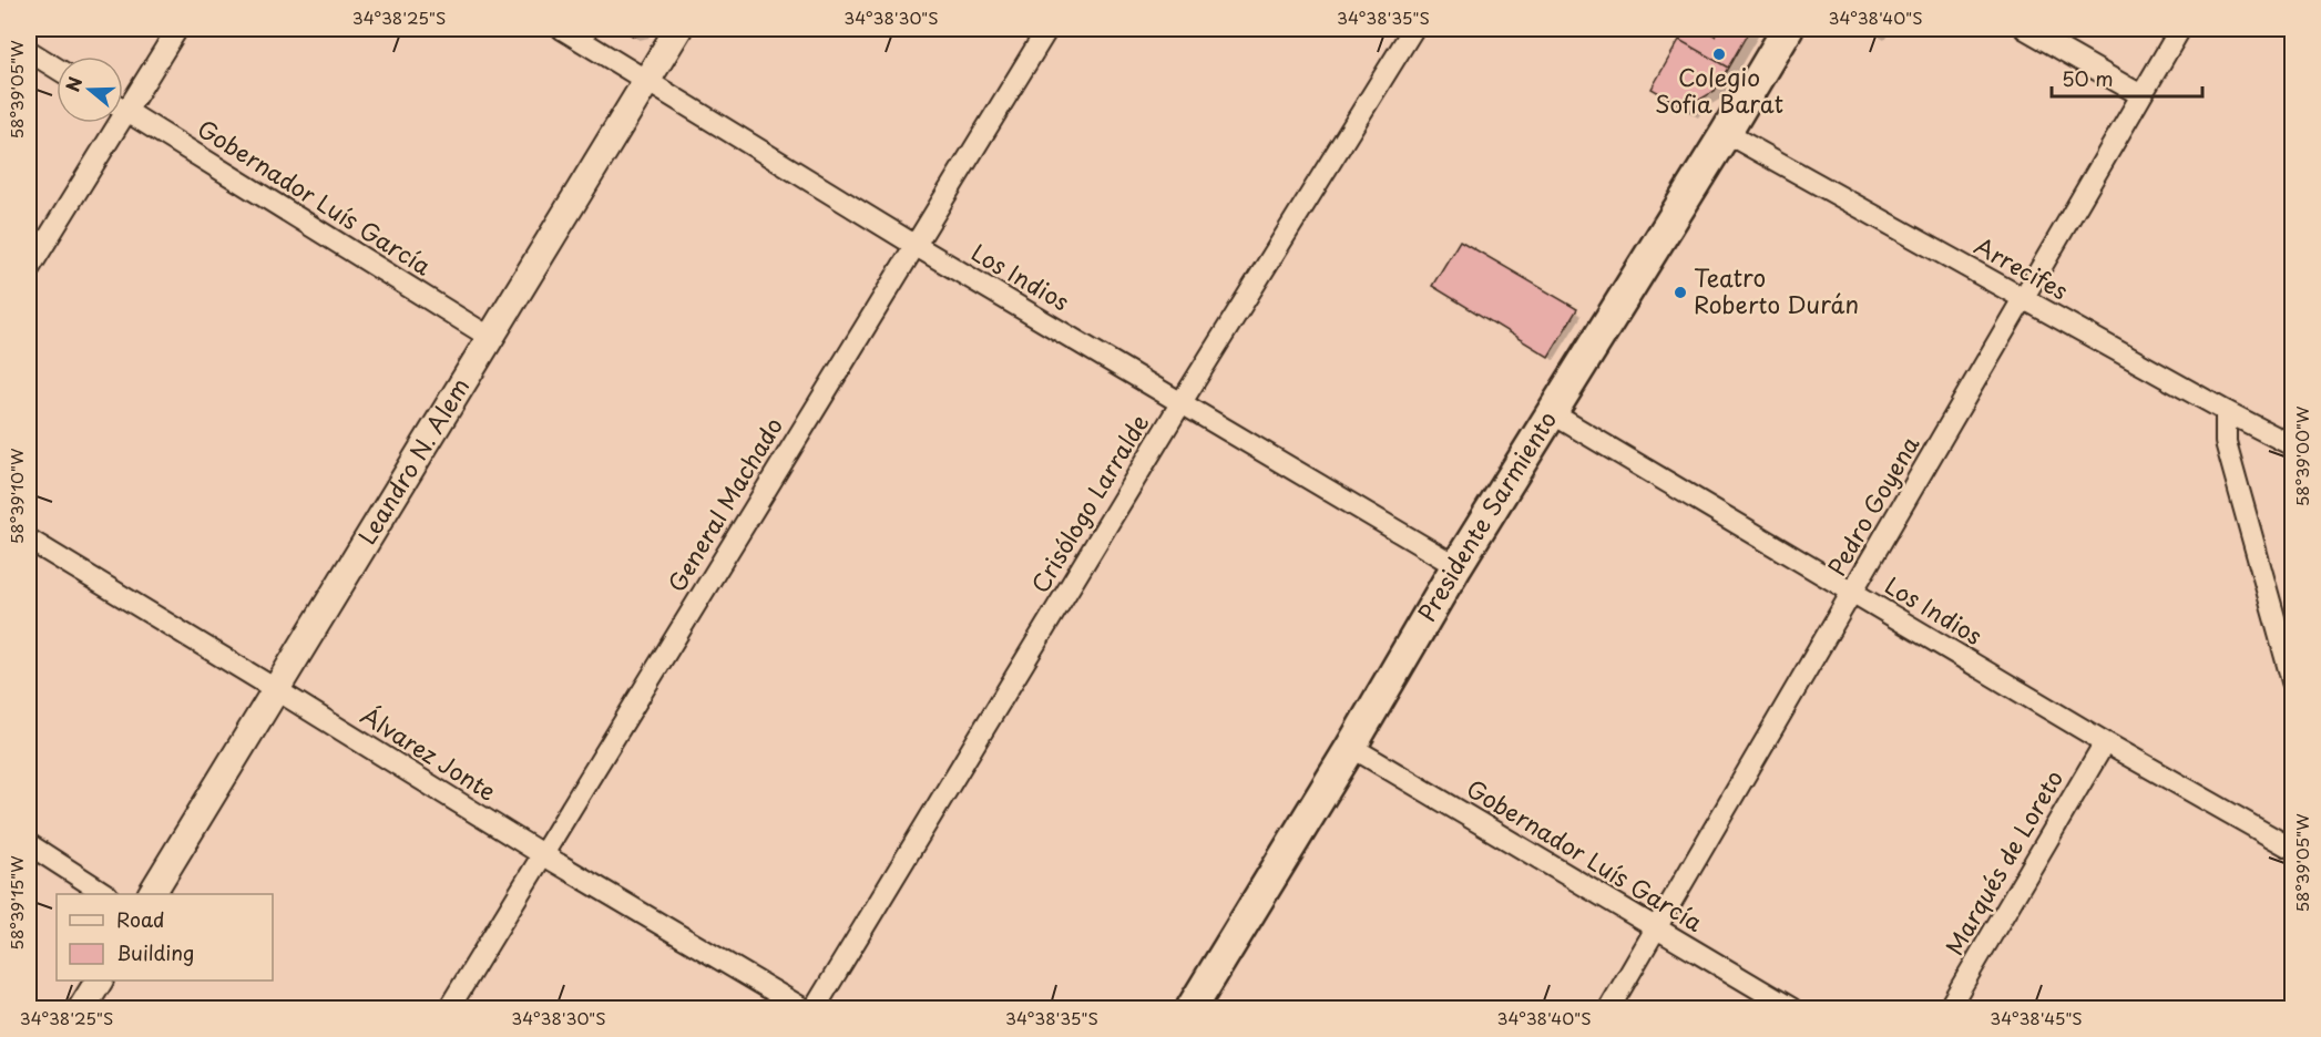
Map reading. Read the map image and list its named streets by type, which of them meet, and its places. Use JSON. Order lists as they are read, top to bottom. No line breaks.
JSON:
{"streets":{"main road":["Presidente Sarmiento"],"street":["Gobernador Luís García","Arrecifes","Los Indios","Leandro N. Alem","Crisólogo Larralde","General Machado","Pedro Goyena","Álvarez Jonte","Marqués de Loreto"]},"crossings":[["Gobernador Luís García","Leandro N. Alem"],["Gobernador Luís García","Pedro Goyena"],["Gobernador Luís García","Presidente Sarmiento"],["Arrecifes","Pedro Goyena"],["Arrecifes","Presidente Sarmiento"],["Los Indios","Leandro N. Alem"],["Los Indios","Crisólogo Larralde"],["Los Indios","General Machado"],["Los Indios","Pedro Goyena"],["Los Indios","Presidente Sarmiento"],["Los Indios","Marqués de Loreto"],["Leandro N. Alem","Álvarez Jonte"],["General Machado","Álvarez Jonte"]],"places":["Colegio Sofia Barat","Teatro Roberto Durán"],"legend":["Road","Building"],"scale_bar":"50 m","north":"left","coordinates":["34°38'25\"S","34°38'30\"S","34°38'35\"S","34°38'40\"S","58°39'05\"W","58°39'00\"W","58°39'10\"W","58°39'15\"W","34°38'45\"S"]}
